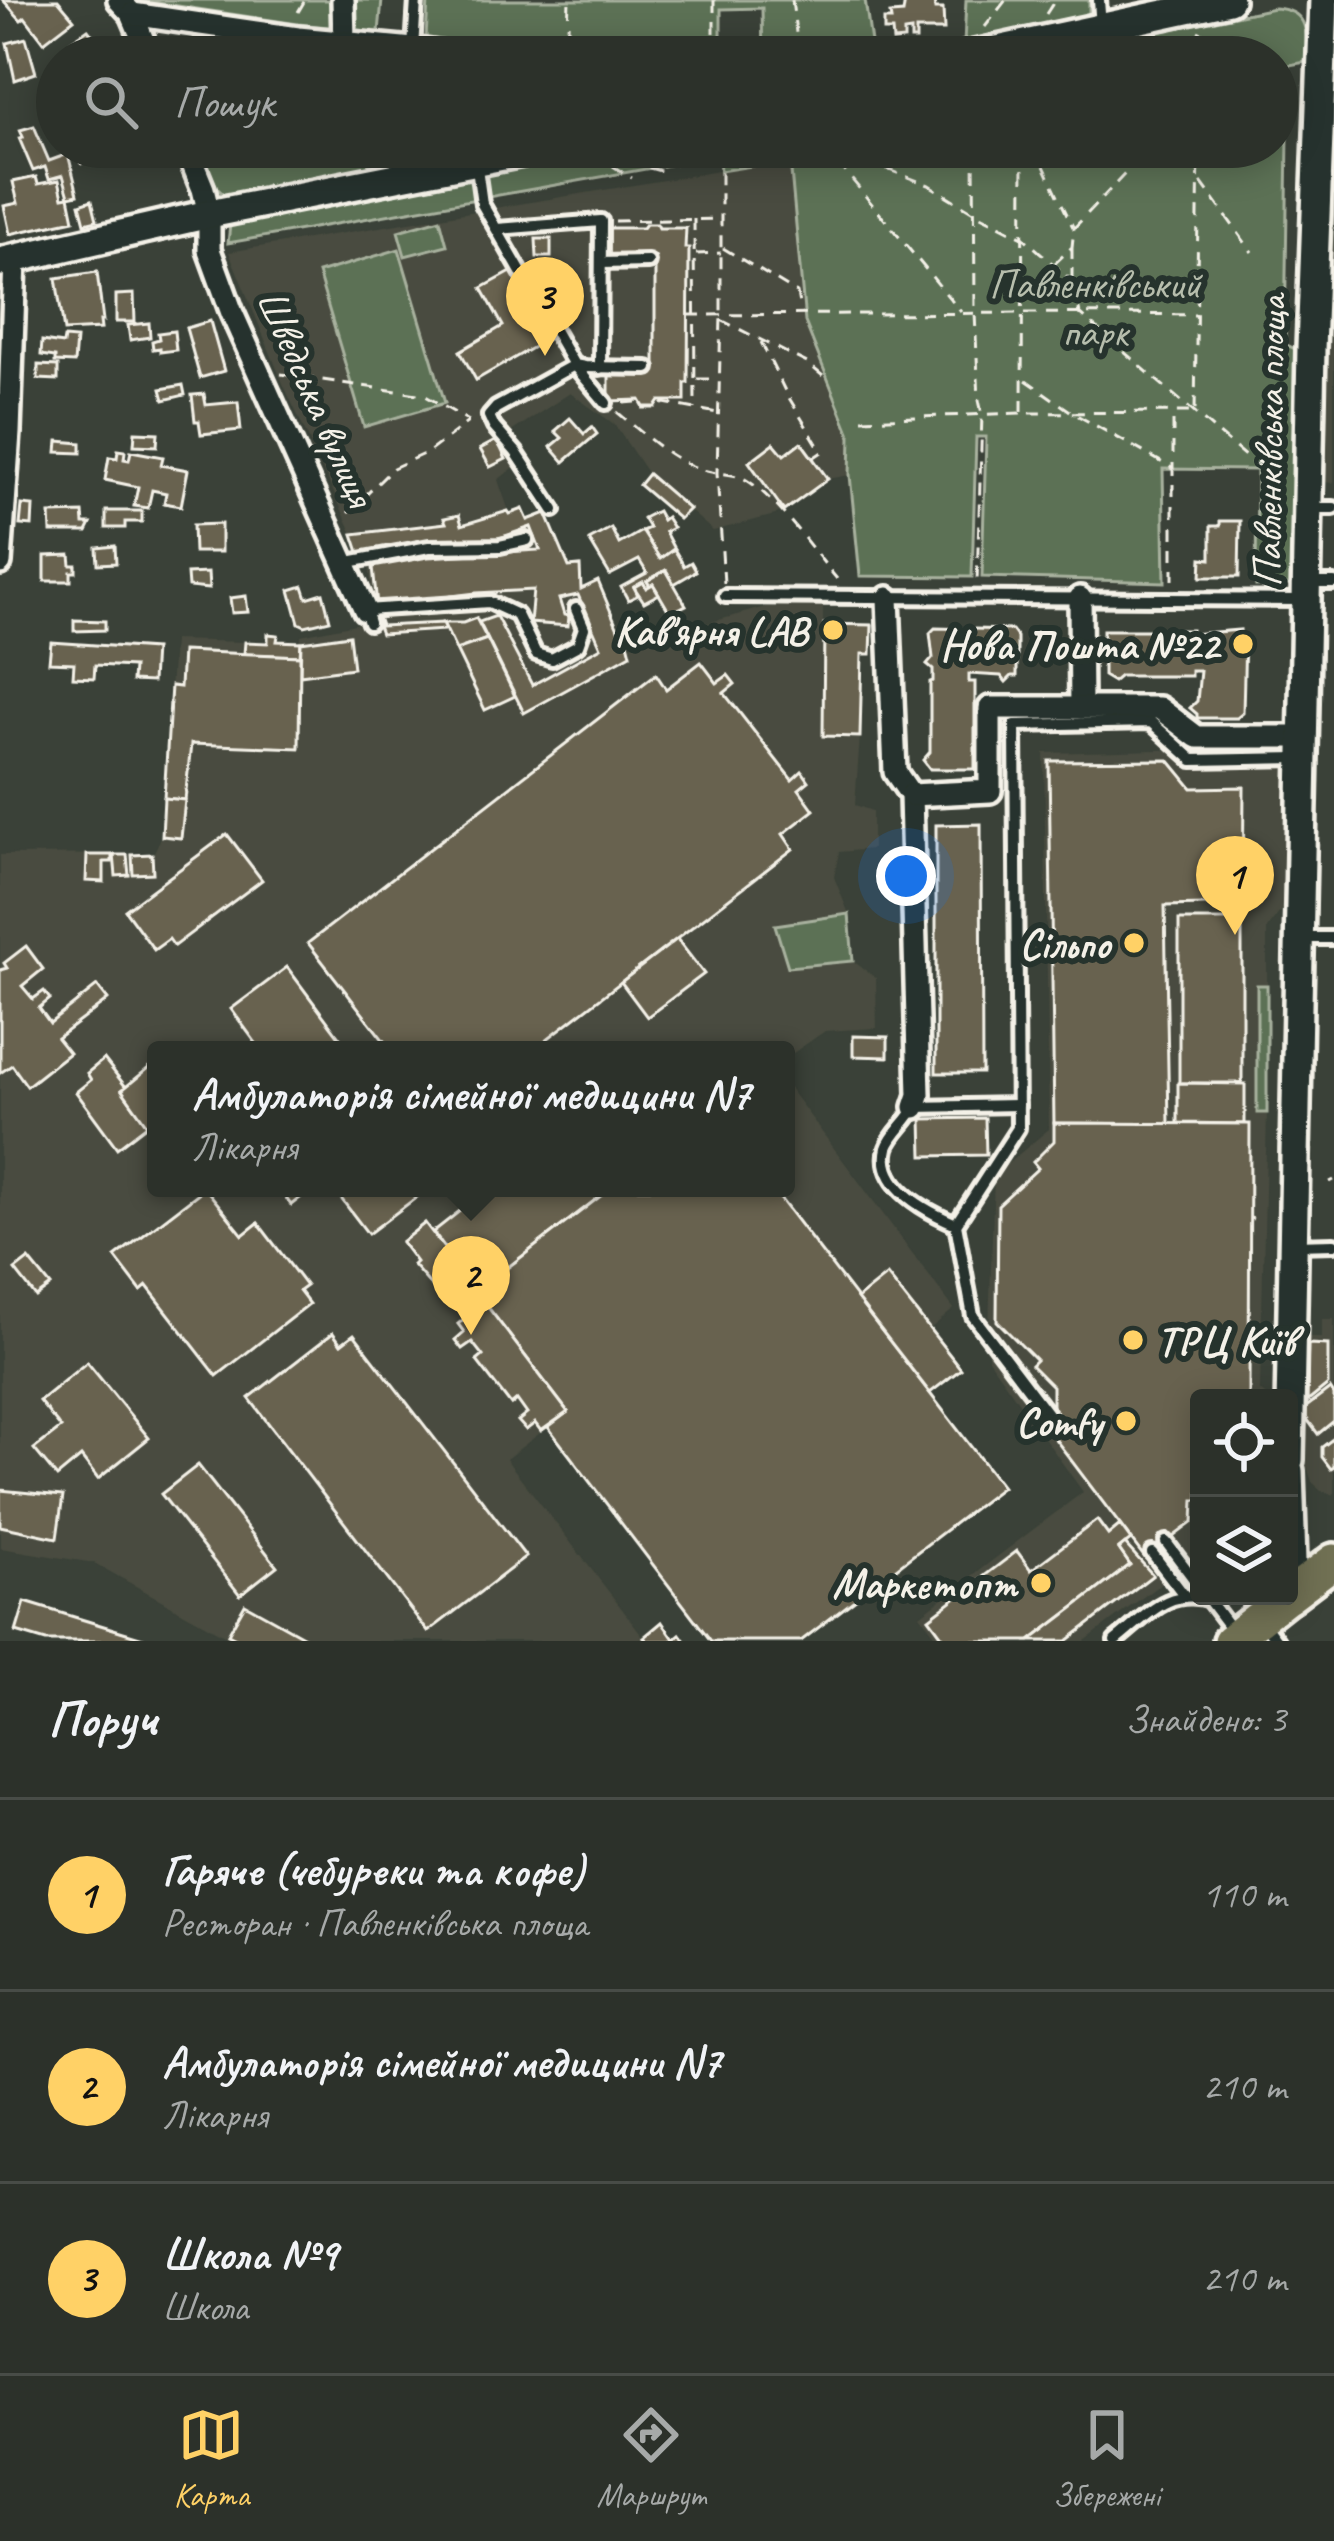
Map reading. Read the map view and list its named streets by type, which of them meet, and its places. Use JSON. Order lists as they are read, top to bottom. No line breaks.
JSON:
{"streets":{"street":["Шведська вулиця","Павленківська площа"]},"parks":["Павленківський парк"],"places":["Кав'ярня LAB","Нова Пошта №22","Сільпо","ТРЦ Київ","Comfy","Маркетопт"],"page":{"search":"Пошук","pins":["3","1","2"],"popup":["Амбулаторія сімейної медицини N7","Лікарня"],"heading":["Поруч","Знайдено: 3"],"list":[{"mark":"1","name":"Гаряче (чебуреки та кофе)","note":"Ресторан · Павленківська площа","value":"110 m"},{"mark":"2","name":"Амбулаторія сімейної медицини N7","note":"Лікарня","value":"210 m"},{"mark":"3","name":"Школа №9","note":"Школа","value":"210 m"}],"nav":["Карта","Маршрут","Збережені"]}}
